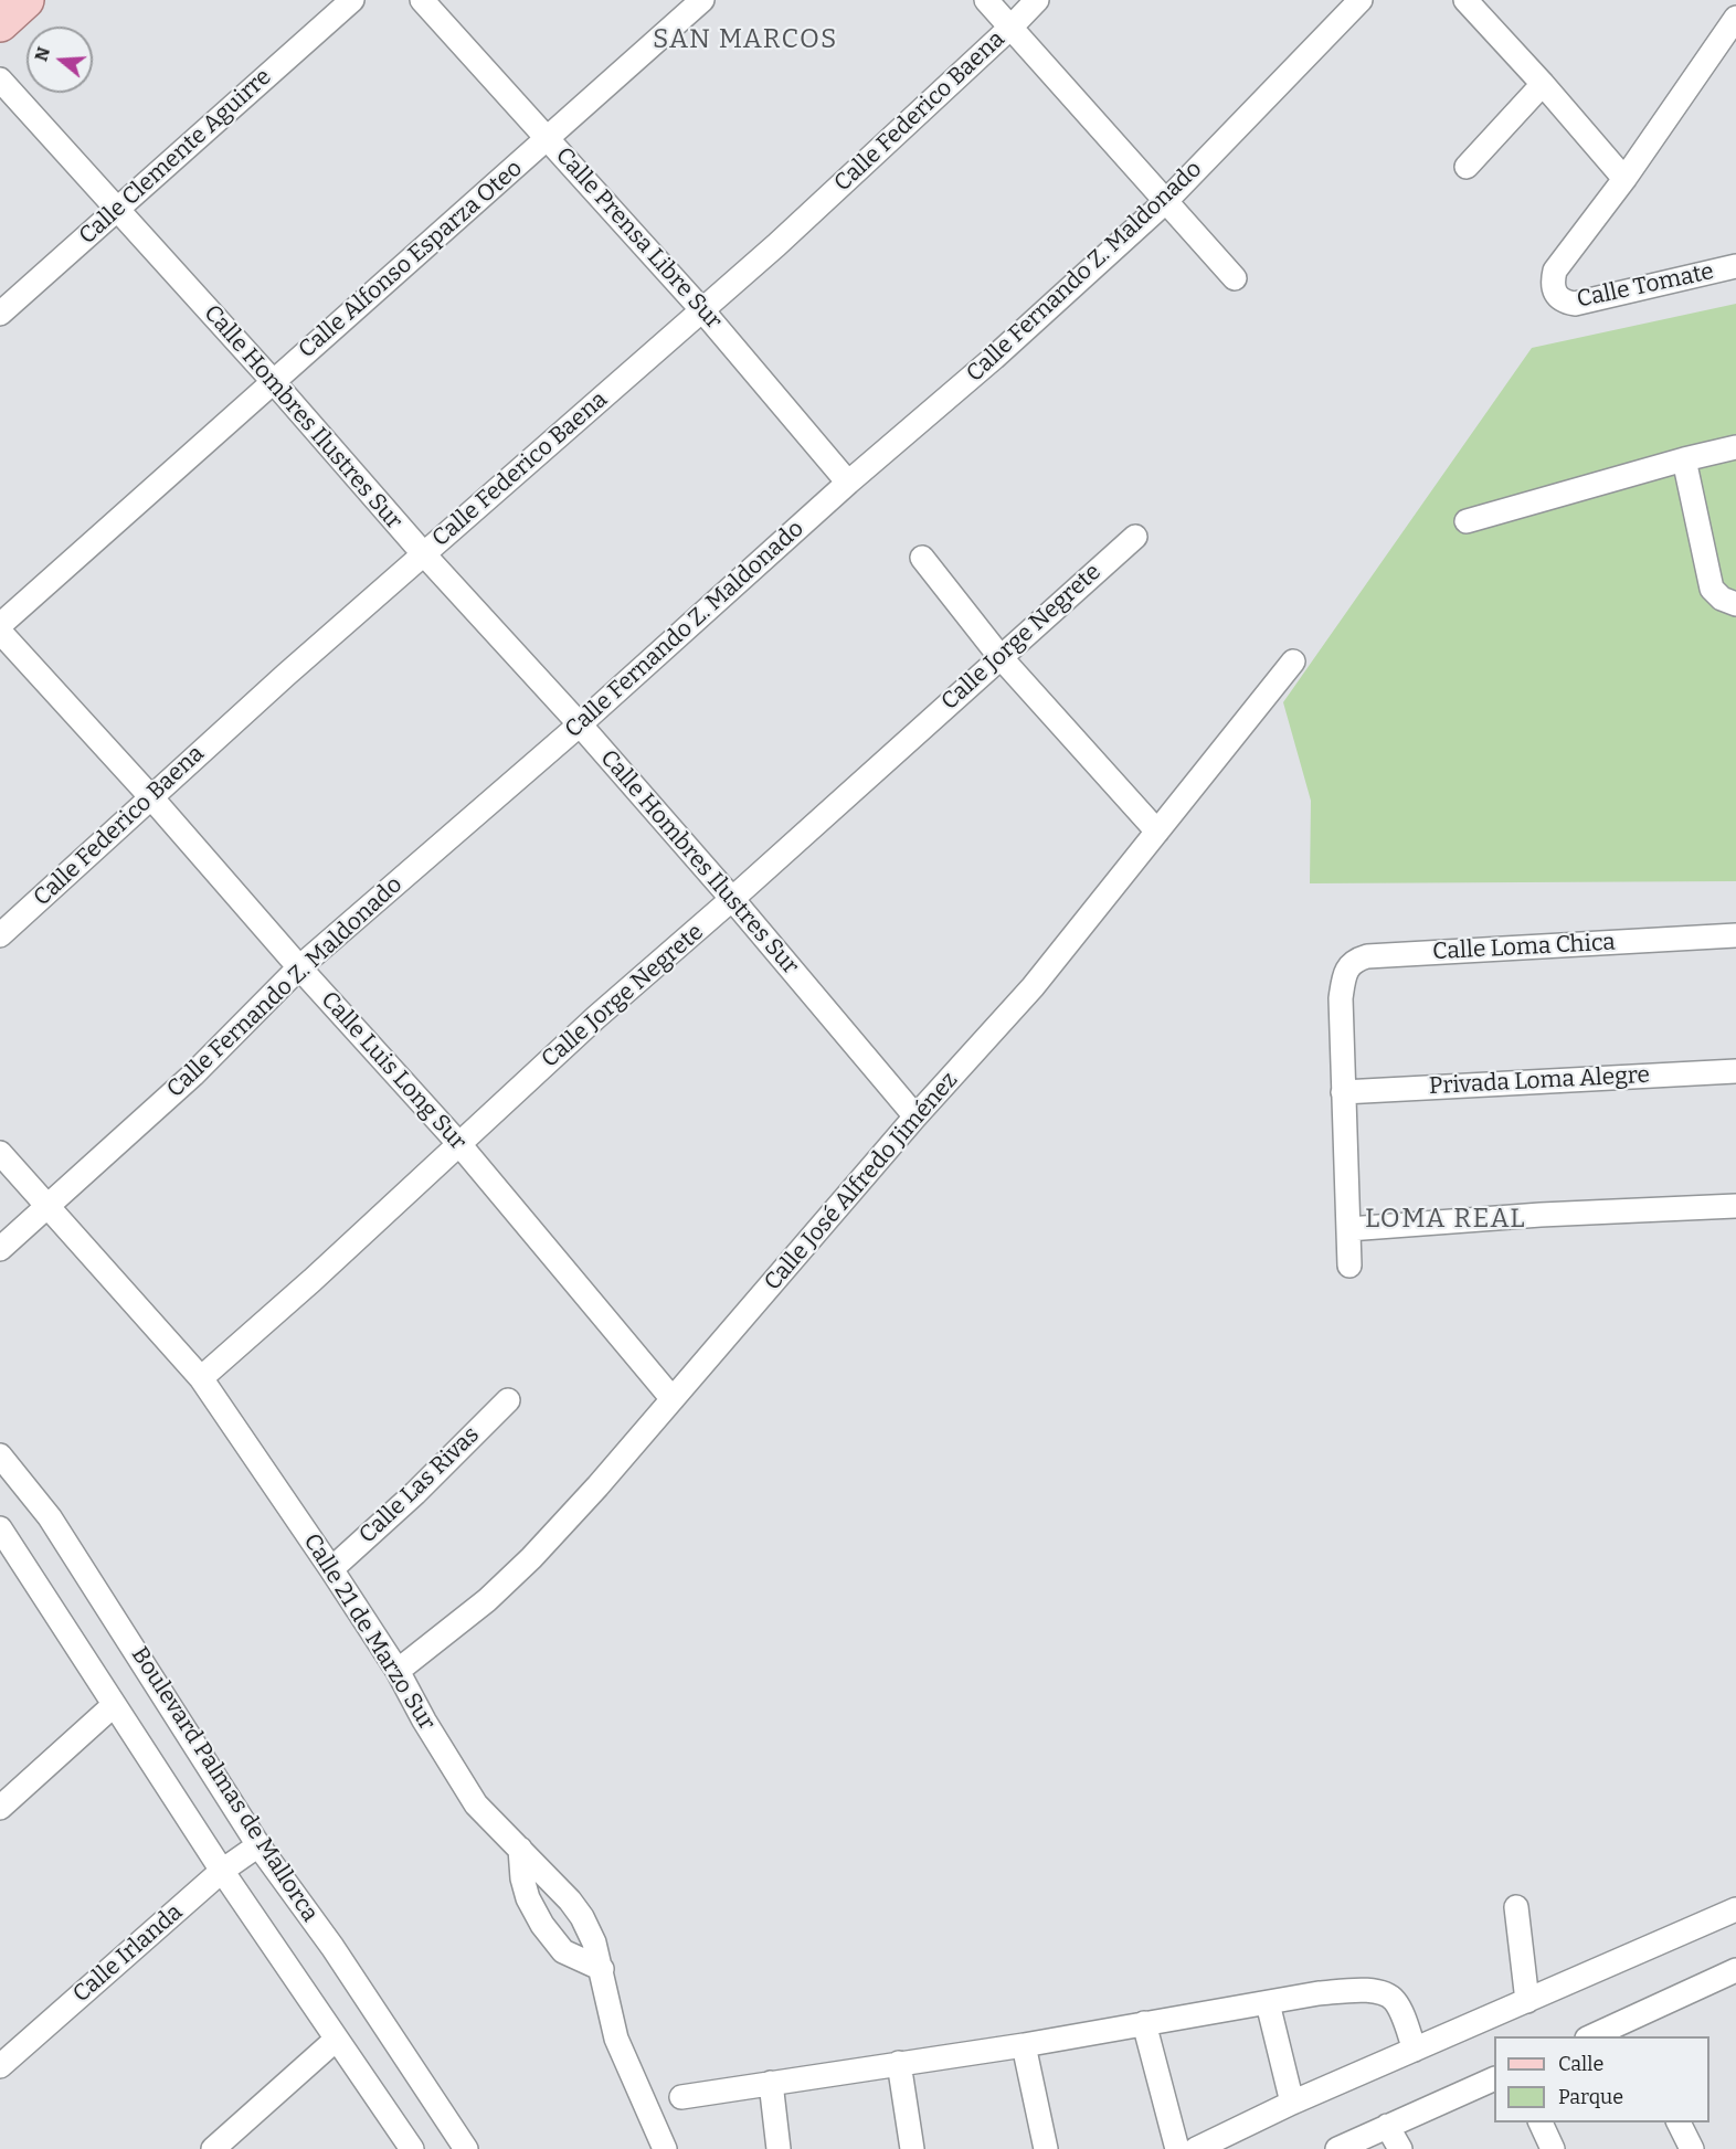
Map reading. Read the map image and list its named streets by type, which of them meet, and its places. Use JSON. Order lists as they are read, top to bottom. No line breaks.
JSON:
{"streets":{"street":["Calle Federico Baena","Calle Clemente Aguirre","Calle Prensa Libre Sur","Calle Alfonso Esparza Oteo","Calle Fernando Z. Maldonado","Calle Tomate","Calle Hombres Ilustres Sur","Calle Jorge Negrete","Calle Loma Chica","Calle Luis Long Sur","Privada Loma Alegre","Calle José Alfredo Jiménez","Calle Las Rivas","Calle 21 de Marzo Sur","Boulevard Palmas de Mallorca","Calle Irlanda"]},"crossings":[["Calle Federico Baena","Calle Prensa Libre Sur"],["Calle Federico Baena","Calle Hombres Ilustres Sur"],["Calle Federico Baena","Calle Luis Long Sur"],["Calle Clemente Aguirre","Calle Hombres Ilustres Sur"],["Calle Prensa Libre Sur","Calle Alfonso Esparza Oteo"],["Calle Prensa Libre Sur","Calle Fernando Z. Maldonado"],["Calle Alfonso Esparza Oteo","Calle Hombres Ilustres Sur"],["Calle Fernando Z. Maldonado","Calle Hombres Ilustres Sur"],["Calle Fernando Z. Maldonado","Calle Luis Long Sur"],["Calle Fernando Z. Maldonado","Calle 21 de Marzo Sur"],["Calle Hombres Ilustres Sur","Calle Jorge Negrete"],["Calle Hombres Ilustres Sur","Calle José Alfredo Jiménez"],["Calle Jorge Negrete","Calle Luis Long Sur"],["Calle Jorge Negrete","Calle 21 de Marzo Sur"],["Calle Loma Chica","Privada Loma Alegre"],["Calle Luis Long Sur","Calle José Alfredo Jiménez"],["Calle José Alfredo Jiménez","Calle 21 de Marzo Sur"],["Calle Las Rivas","Calle 21 de Marzo Sur"],["Boulevard Palmas de Mallorca","Calle Irlanda"]],"districts":["SAN MARCOS","LOMA REAL"],"legend":["Calle","Parque"],"north":"left"}
